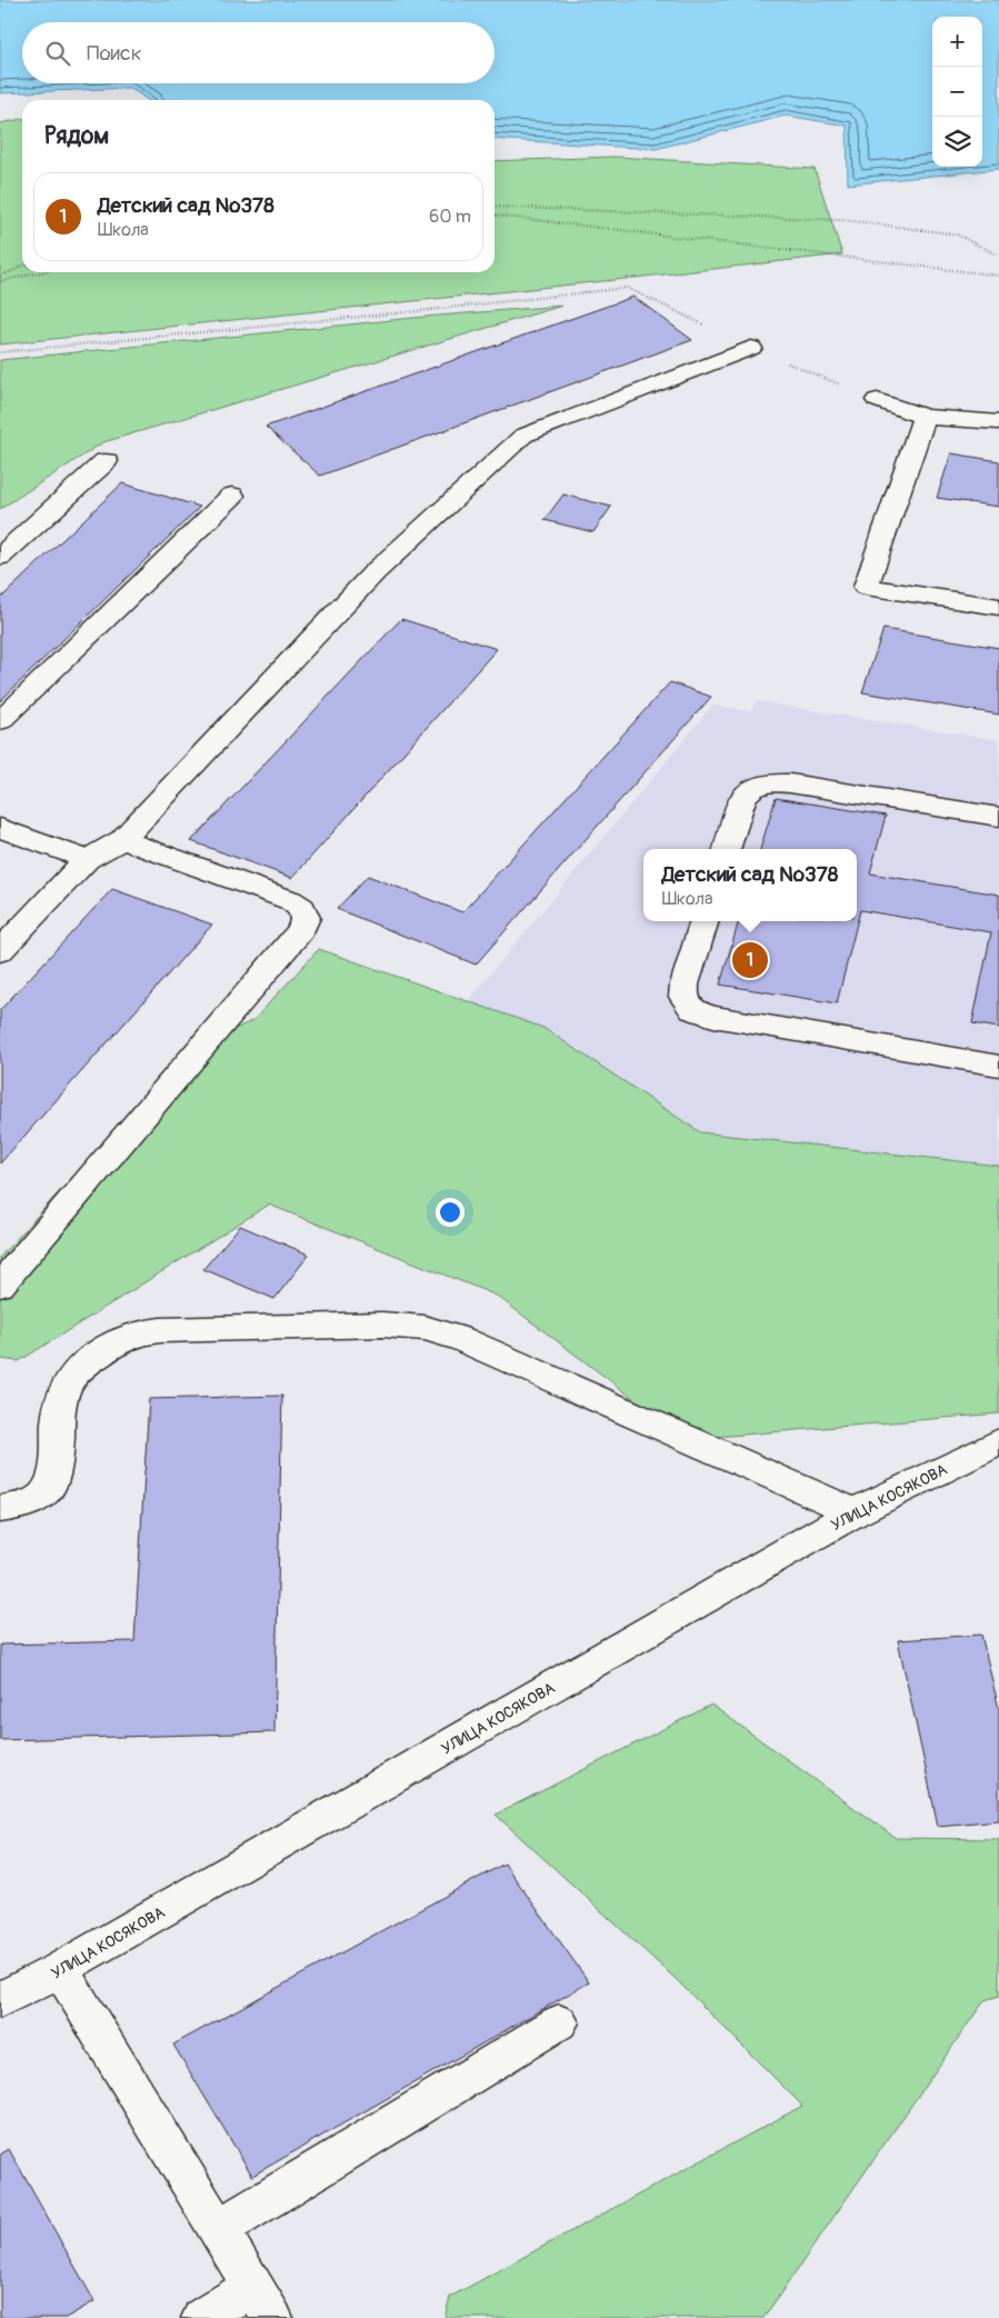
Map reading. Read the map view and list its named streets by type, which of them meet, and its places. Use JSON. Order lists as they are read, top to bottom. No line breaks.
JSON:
{"streets":{"street":["УЛИЦА КОСЯКОВА"]},"page":{"map_buttons":["+","−"],"search":"Поиск","heading":"Рядом","list":[{"mark":"1","name":"Детский сад №378","note":"Школа","value":"60 m"}],"popup":["Детский сад №378","Школа"],"pins":"1"}}
